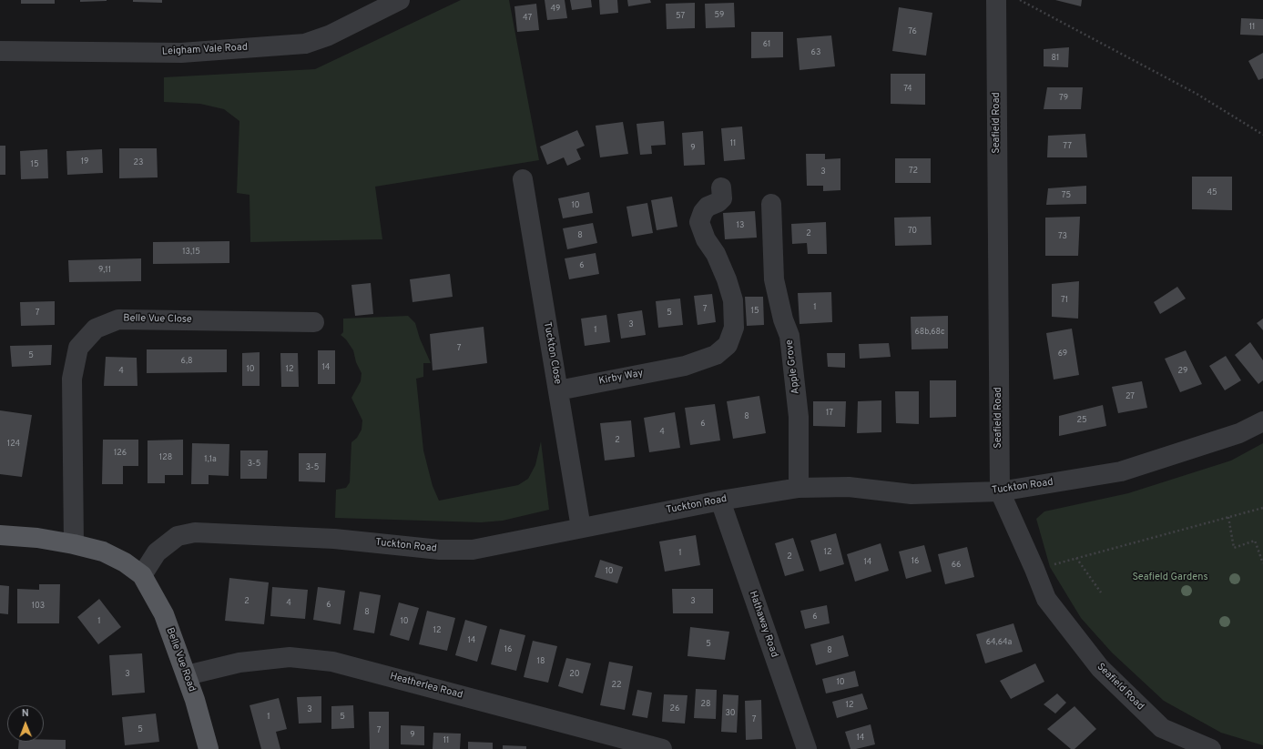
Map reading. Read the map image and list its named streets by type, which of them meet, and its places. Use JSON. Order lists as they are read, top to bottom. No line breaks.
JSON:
{"streets":{"main road":["Belle Vue Road"],"street":["Leigham Vale Road","Seafield Road","Belle Vue Close","Tuckton Close","Apple Grove","Kirby Way","Tuckton Road","Hathaway Road","Heatherlea Road"]},"crossings":[["Seafield Road","Tuckton Road"],["Tuckton Close","Kirby Way"],["Tuckton Close","Tuckton Road"],["Apple Grove","Tuckton Road"],["Tuckton Road","Hathaway Road"],["Tuckton Road","Belle Vue Road"],["Belle Vue Road","Heatherlea Road"]],"parks":["Seafield Gardens"],"house_numbers":["49","59","57","47","11","76","61","63","81","74","79","11","77","9","19","23","15","72","3","45","75","10","13","70","2","8","73","13,15","6","9,11","71","1","7","15","7","5","3","1","68b,68c","7","69","5","6,8","14","10","12","4","29","27","17","8","25","6","4","2","124","126","128","1,1a","3-5","3-5","12","1","2","16","14","66","10","2","3","4","6","103","8","6","1","10","12","14","64,64a","5","16","8","18","3","20","10","22","28","12","26","3","30","1","5","7","5","7","9","14","11"],"north":"top"}
